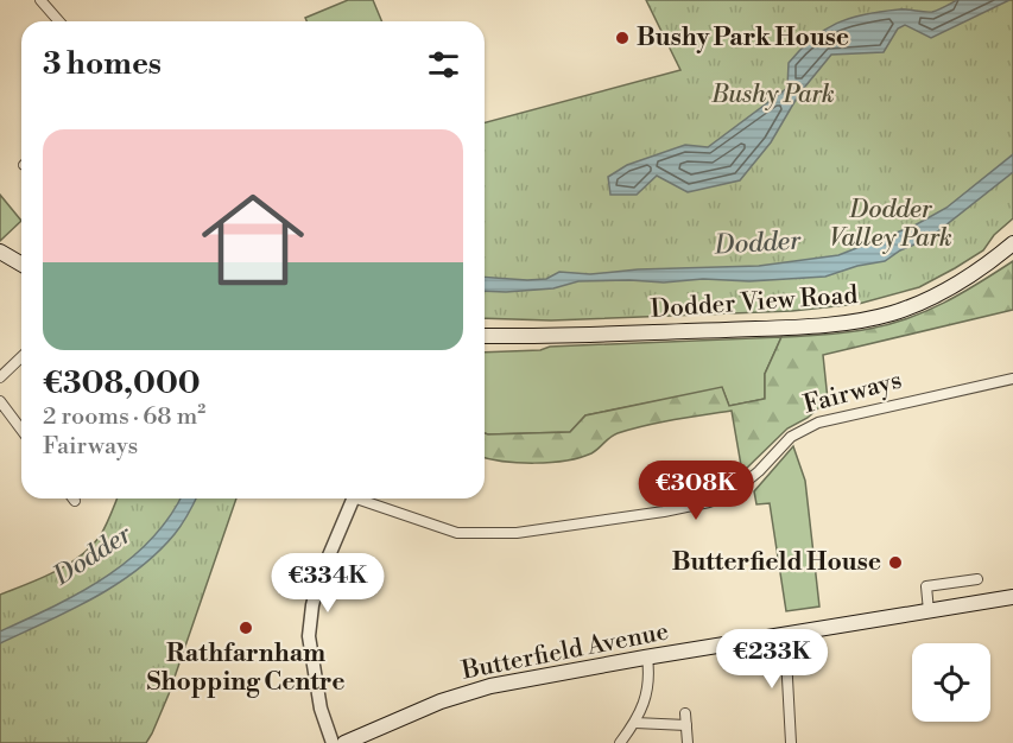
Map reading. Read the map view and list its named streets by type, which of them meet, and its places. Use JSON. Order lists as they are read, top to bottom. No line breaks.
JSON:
{"streets":{"main road":["Dodder View Road","Butterfield Avenue"],"street":["Fairways"]},"water":["Dodder"],"parks":["Bushy Park","Dodder Valley Park"],"places":["Bushy Park House","Butterfield House","Rathfarnham Shopping Centre"],"page":{"heading":"3 homes","list":[{"name":"€308,000","note":"2 rooms · 68 m² · Fairways"}],"price":["€308K","€334K","€233K"]}}
